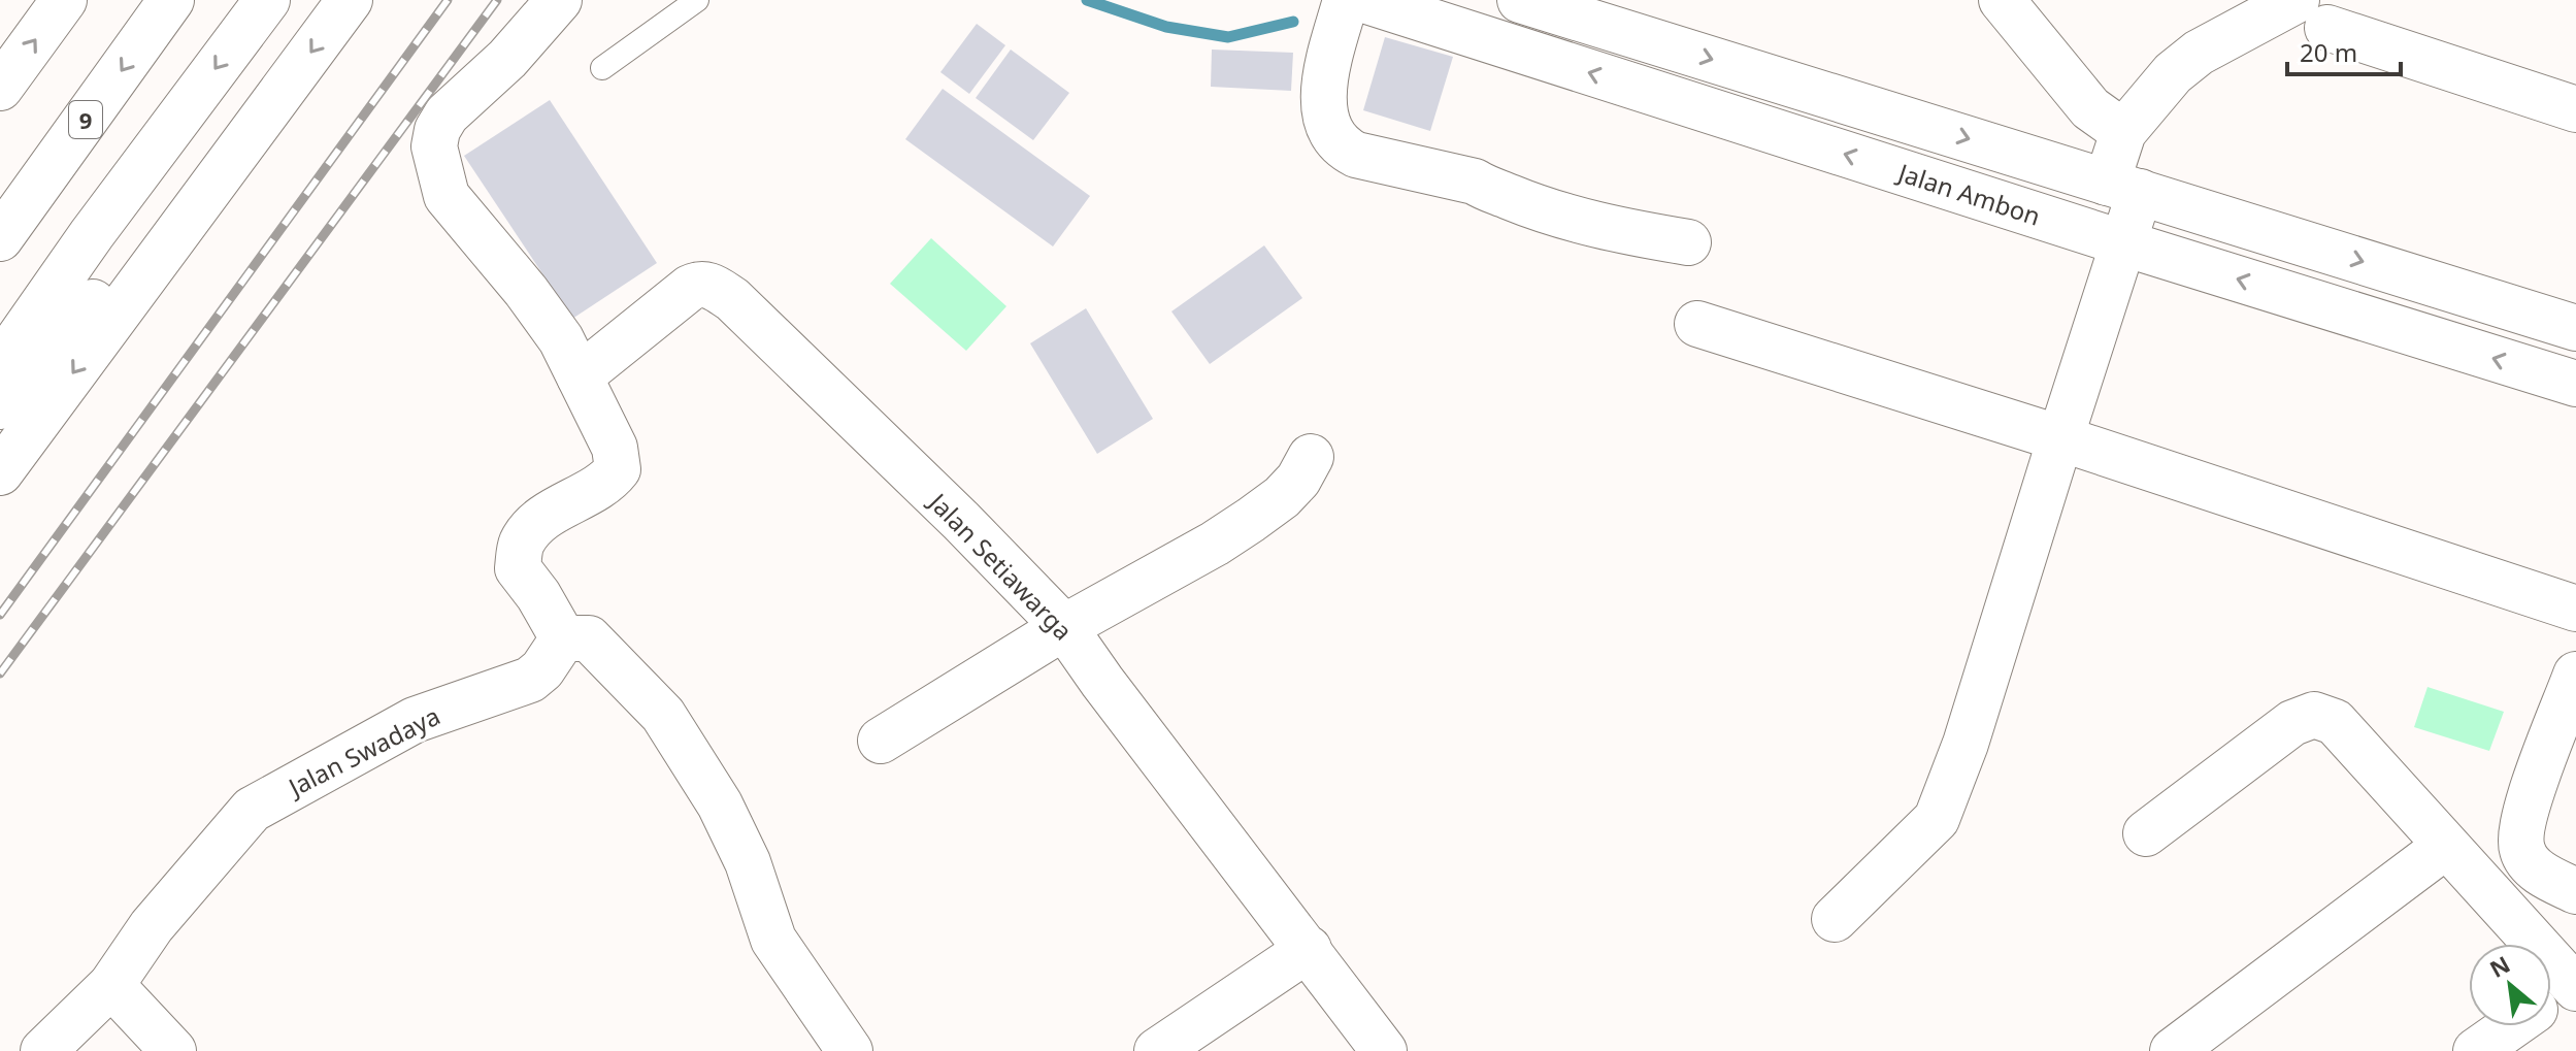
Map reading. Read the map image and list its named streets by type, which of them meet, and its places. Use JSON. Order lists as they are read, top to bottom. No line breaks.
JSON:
{"streets":{"main road":["9","Jalan Ambon","Jalan Setiawarga","Jalan Swadaya"]},"scale_bar":"20 m","north":"top left"}
